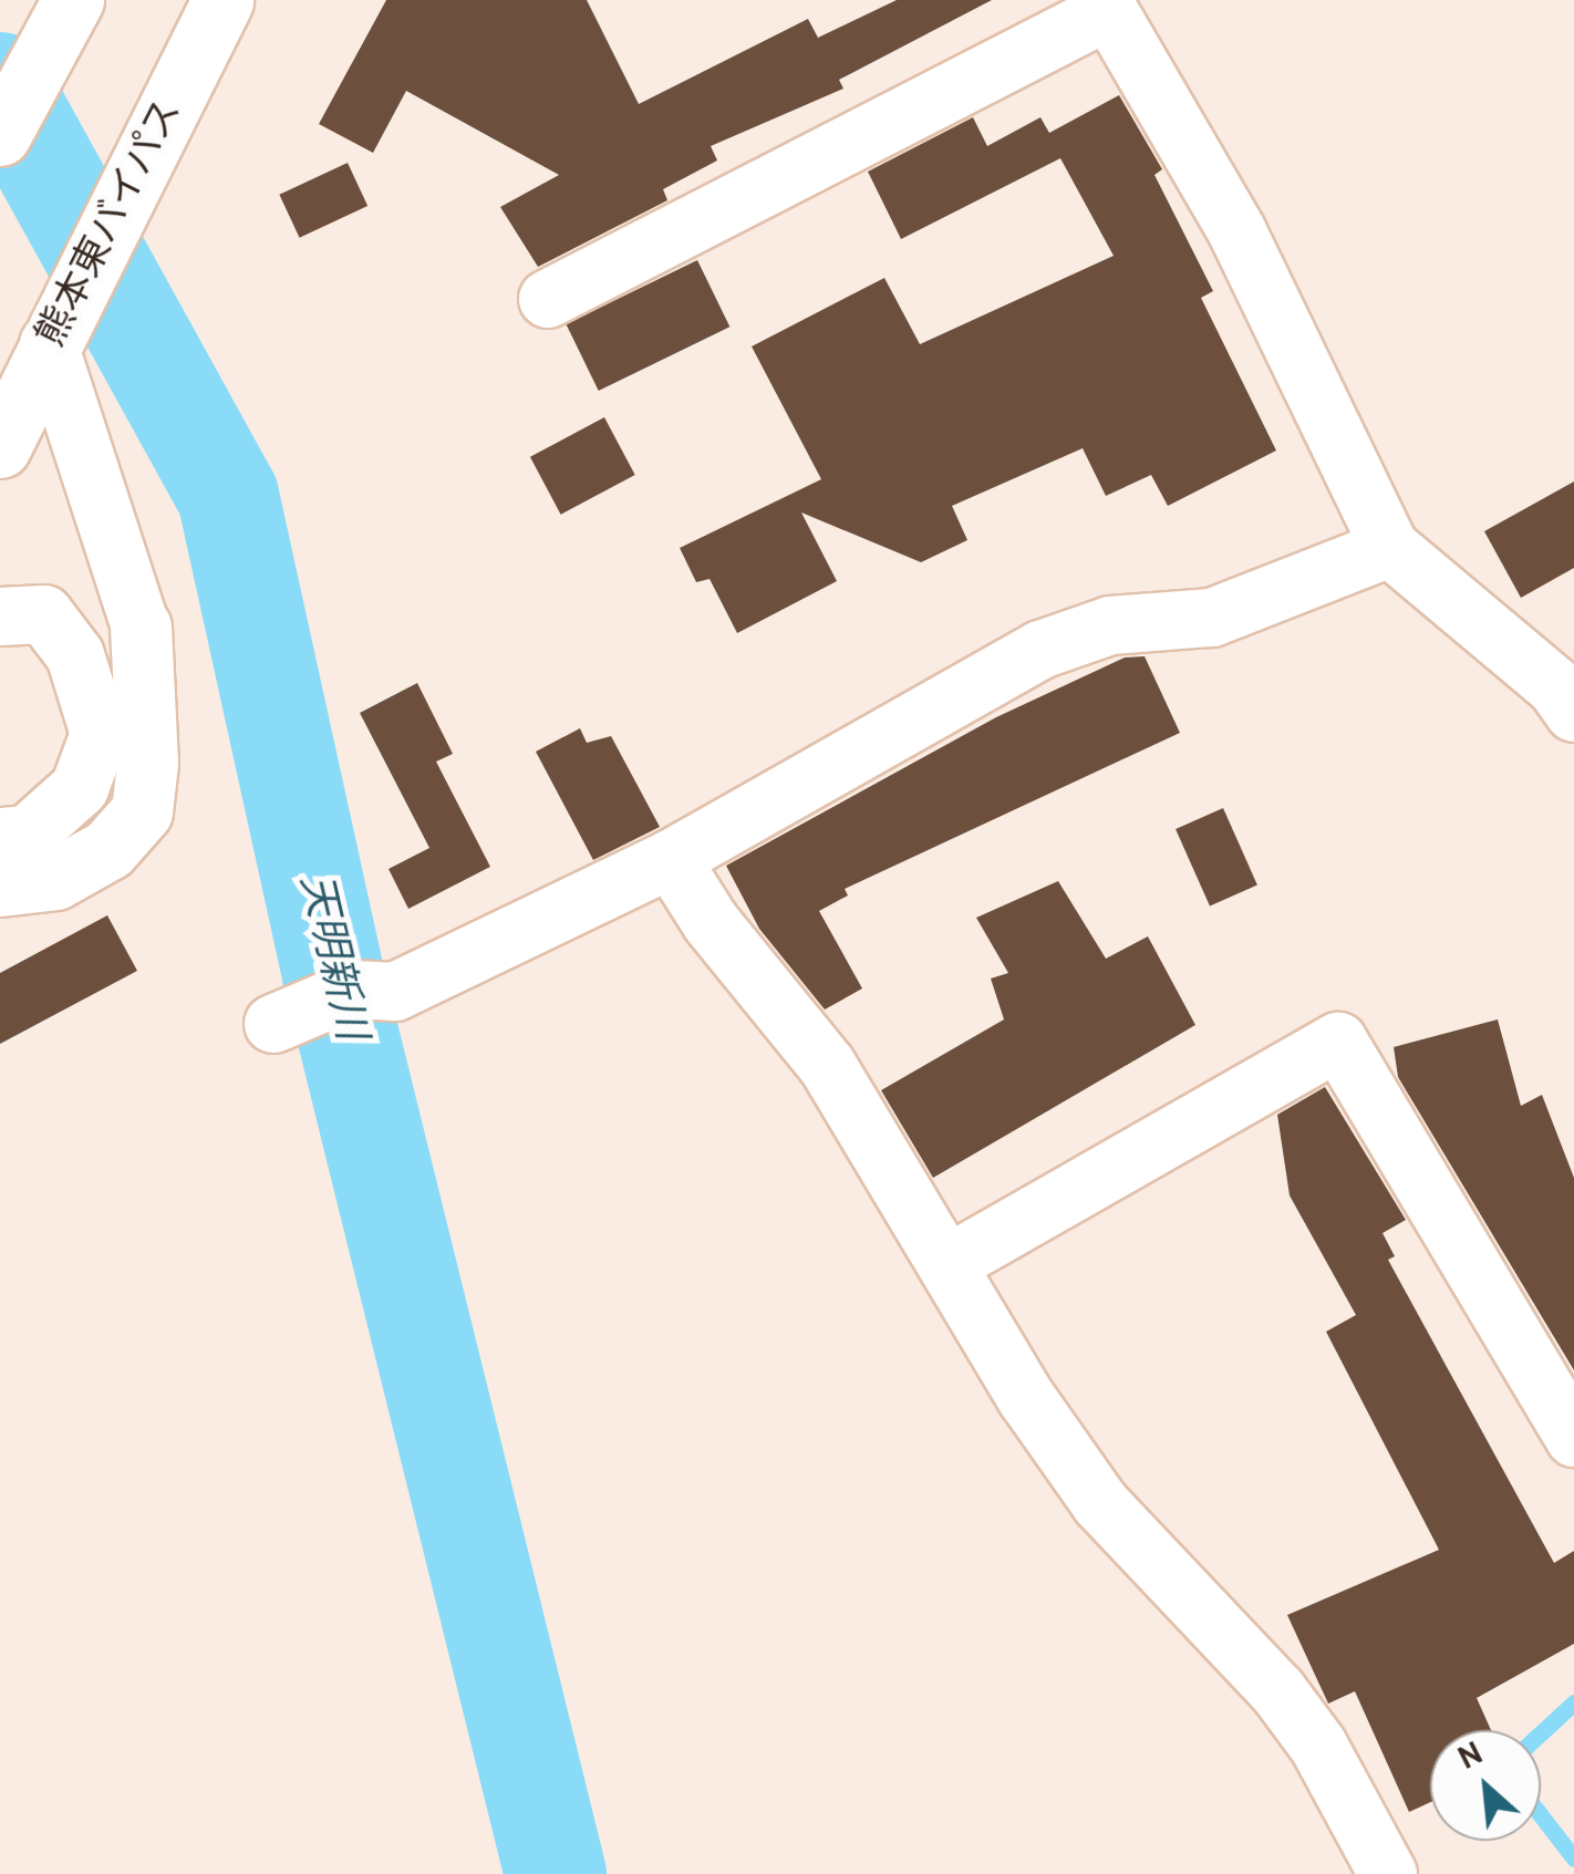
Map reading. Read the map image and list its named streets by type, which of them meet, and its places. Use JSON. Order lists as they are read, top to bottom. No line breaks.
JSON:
{"streets":{"main road":["熊本東バイパス"]},"water":["天明新川"],"north":"top left"}
